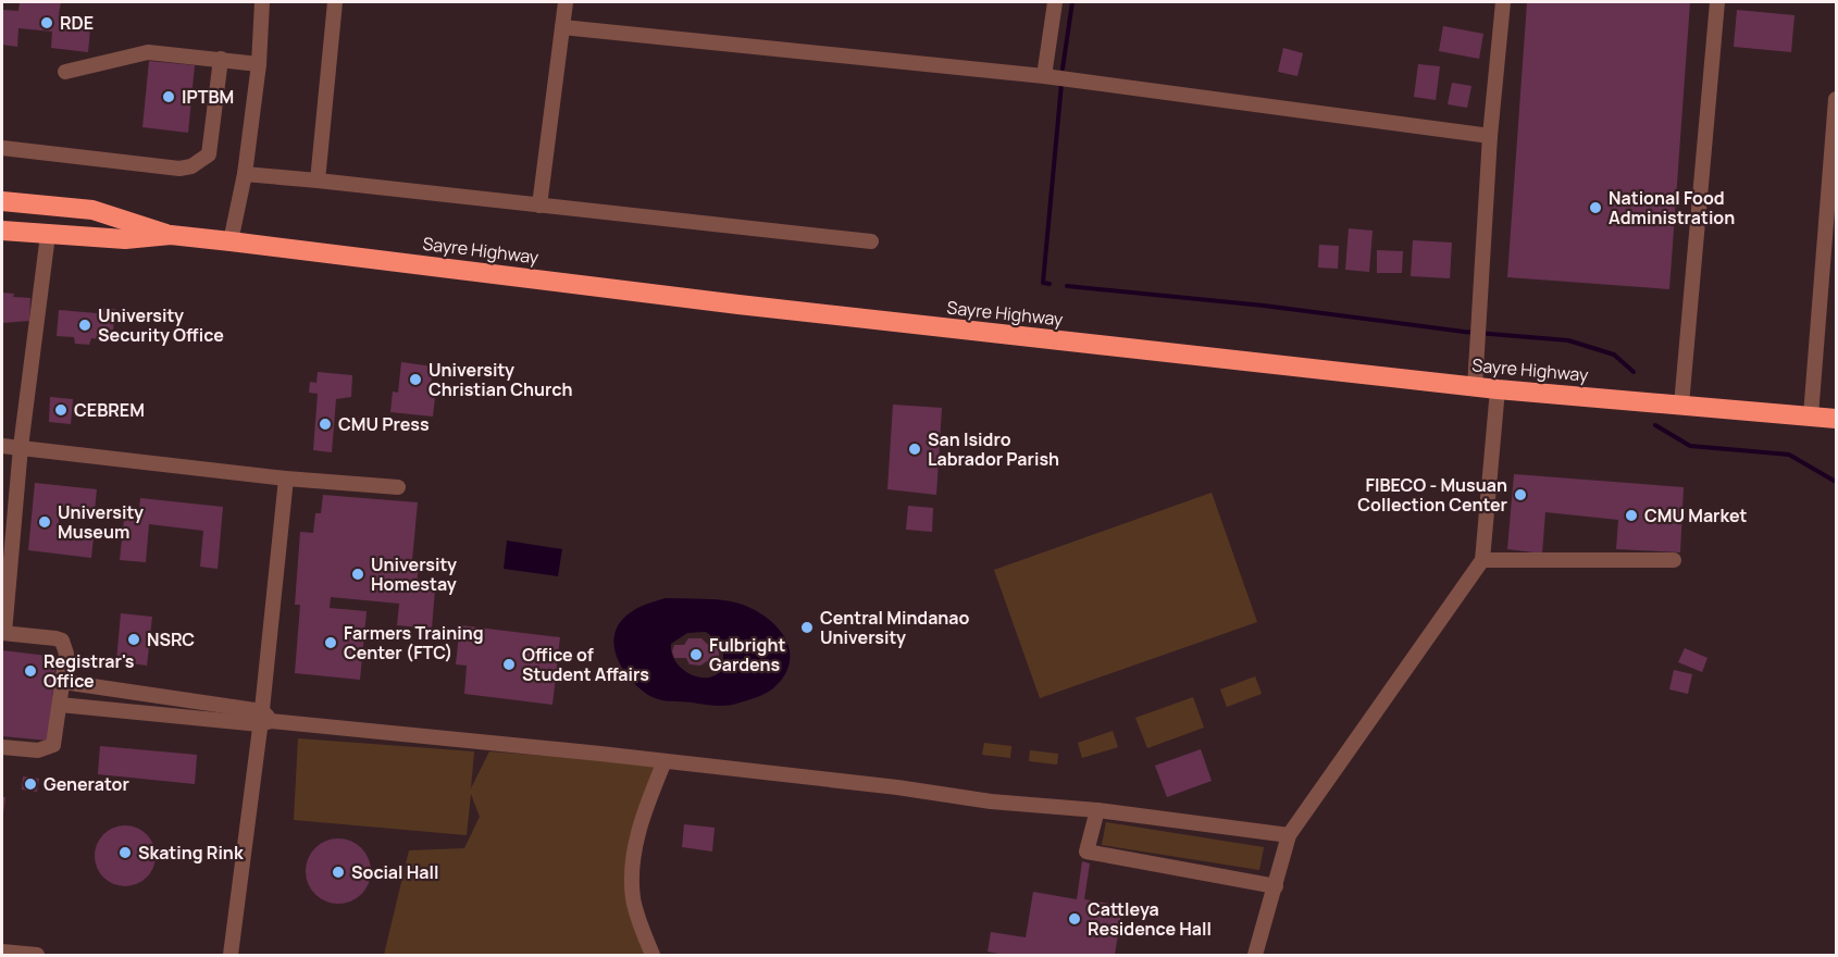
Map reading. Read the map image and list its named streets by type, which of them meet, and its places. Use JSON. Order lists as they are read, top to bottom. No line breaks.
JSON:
{"streets":{"highway":["Sayre Highway"]},"places":["RDE","IPTBM","National Food Administration","University Security Office","University Christian Church","CEBREM","CMU Press","San Isidro Labrador Parish","FIBECO - Musuan Collection Center","CMU Market","University Museum","University Homestay","Central Mindanao University","NSRC","Farmers Training Center (FTC)","Fulbright Gardens","Office of Student Affairs","Registrar's Office","Generator","Skating Rink","Social Hall","Cattleya Residence Hall"]}
